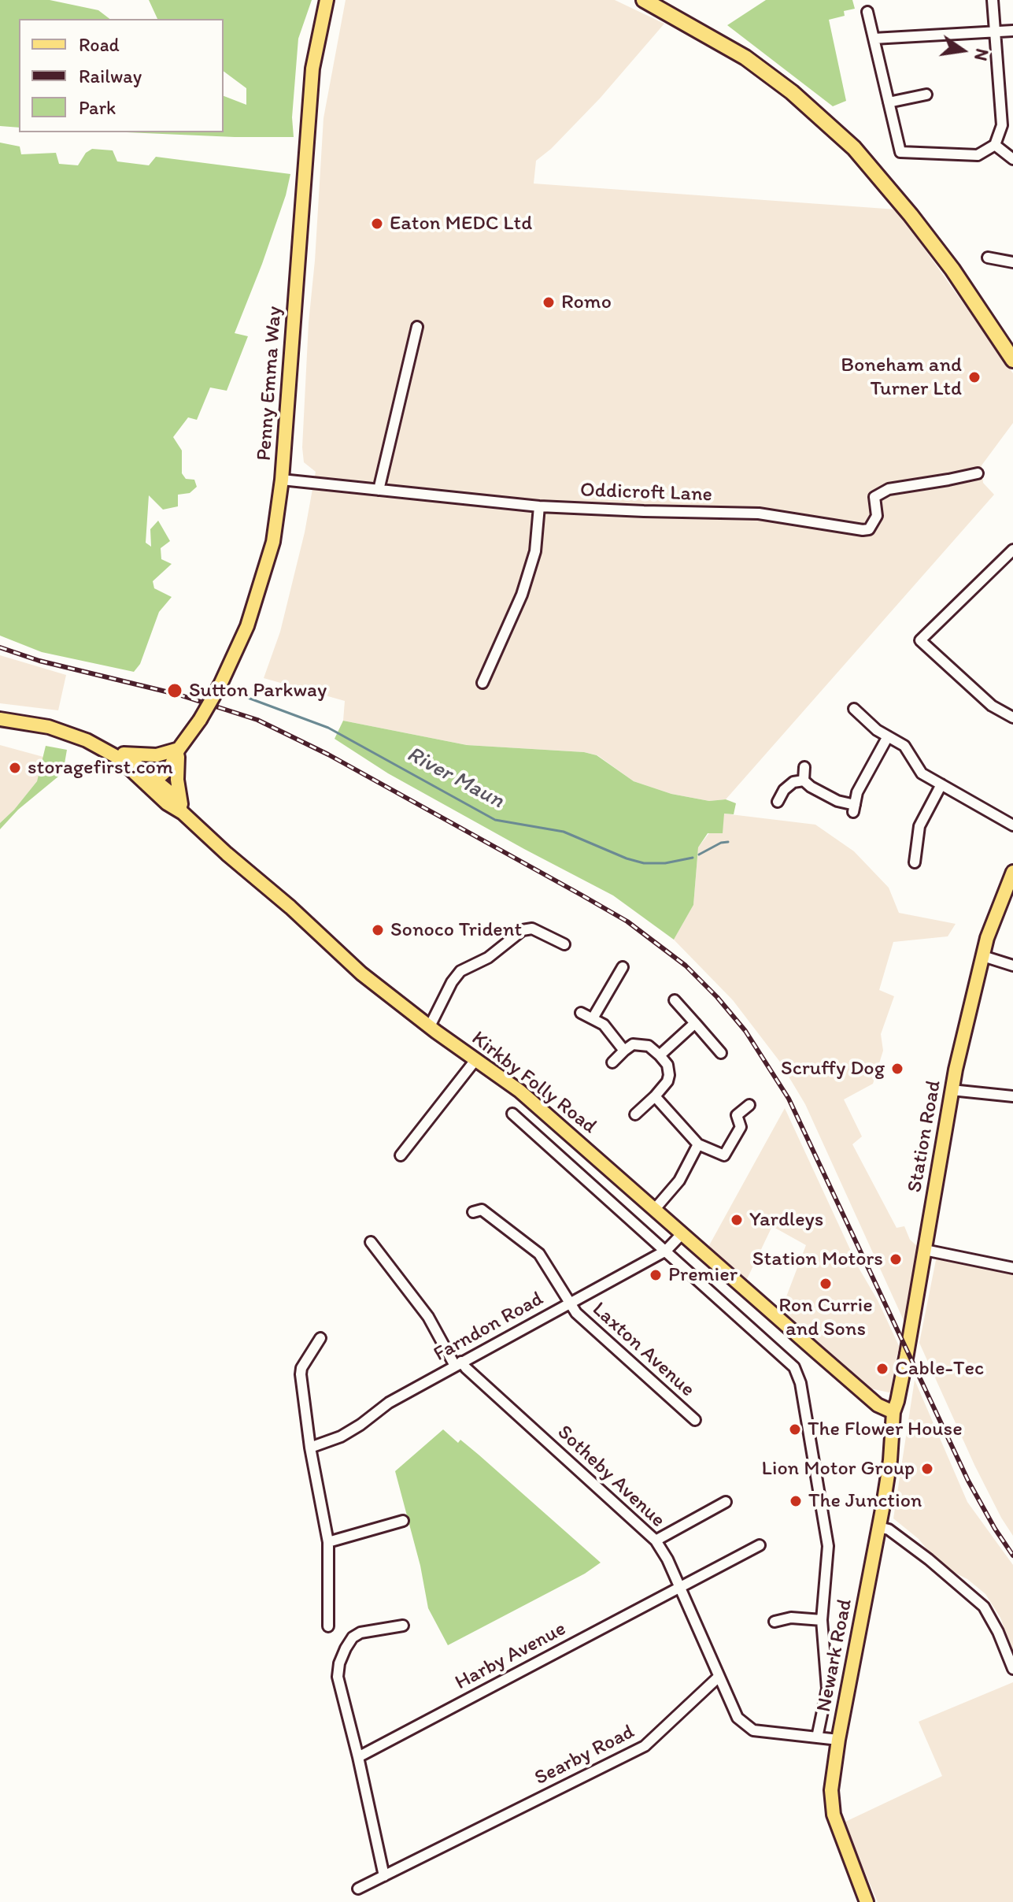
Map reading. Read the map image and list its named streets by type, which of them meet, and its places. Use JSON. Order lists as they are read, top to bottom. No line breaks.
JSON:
{"streets":{"main road":["Penny Emma Way","Kirkby Folly Road","Station Road","Newark Road"],"street":["Oddicroft Lane","Farndon Road","Laxton Avenue","Sotheby Avenue","Harby Avenue","Searby Road"]},"crossings":[["Penny Emma Way","Oddicroft Lane"],["Penny Emma Way","Kirkby Folly Road"],["Kirkby Folly Road","Station Road"],["Kirkby Folly Road","Farndon Road"],["Kirkby Folly Road","Newark Road"],["Station Road","Newark Road"],["Farndon Road","Laxton Avenue"],["Farndon Road","Sotheby Avenue"],["Sotheby Avenue","Harby Avenue"],["Sotheby Avenue","Searby Road"]],"water":["River Maun"],"places":["Eaton MEDC Ltd","Romo","Boneham and Turner Ltd","Sutton Parkway","storagefirst.com","Sonoco Trident","Scruffy Dog","Yardleys","Station Motors","Premier","Ron Currie and Sons","Cable-Tec","The Flower House","Lion Motor Group","The Junction"],"legend":["Road","Railway","Park"],"north":"right"}
